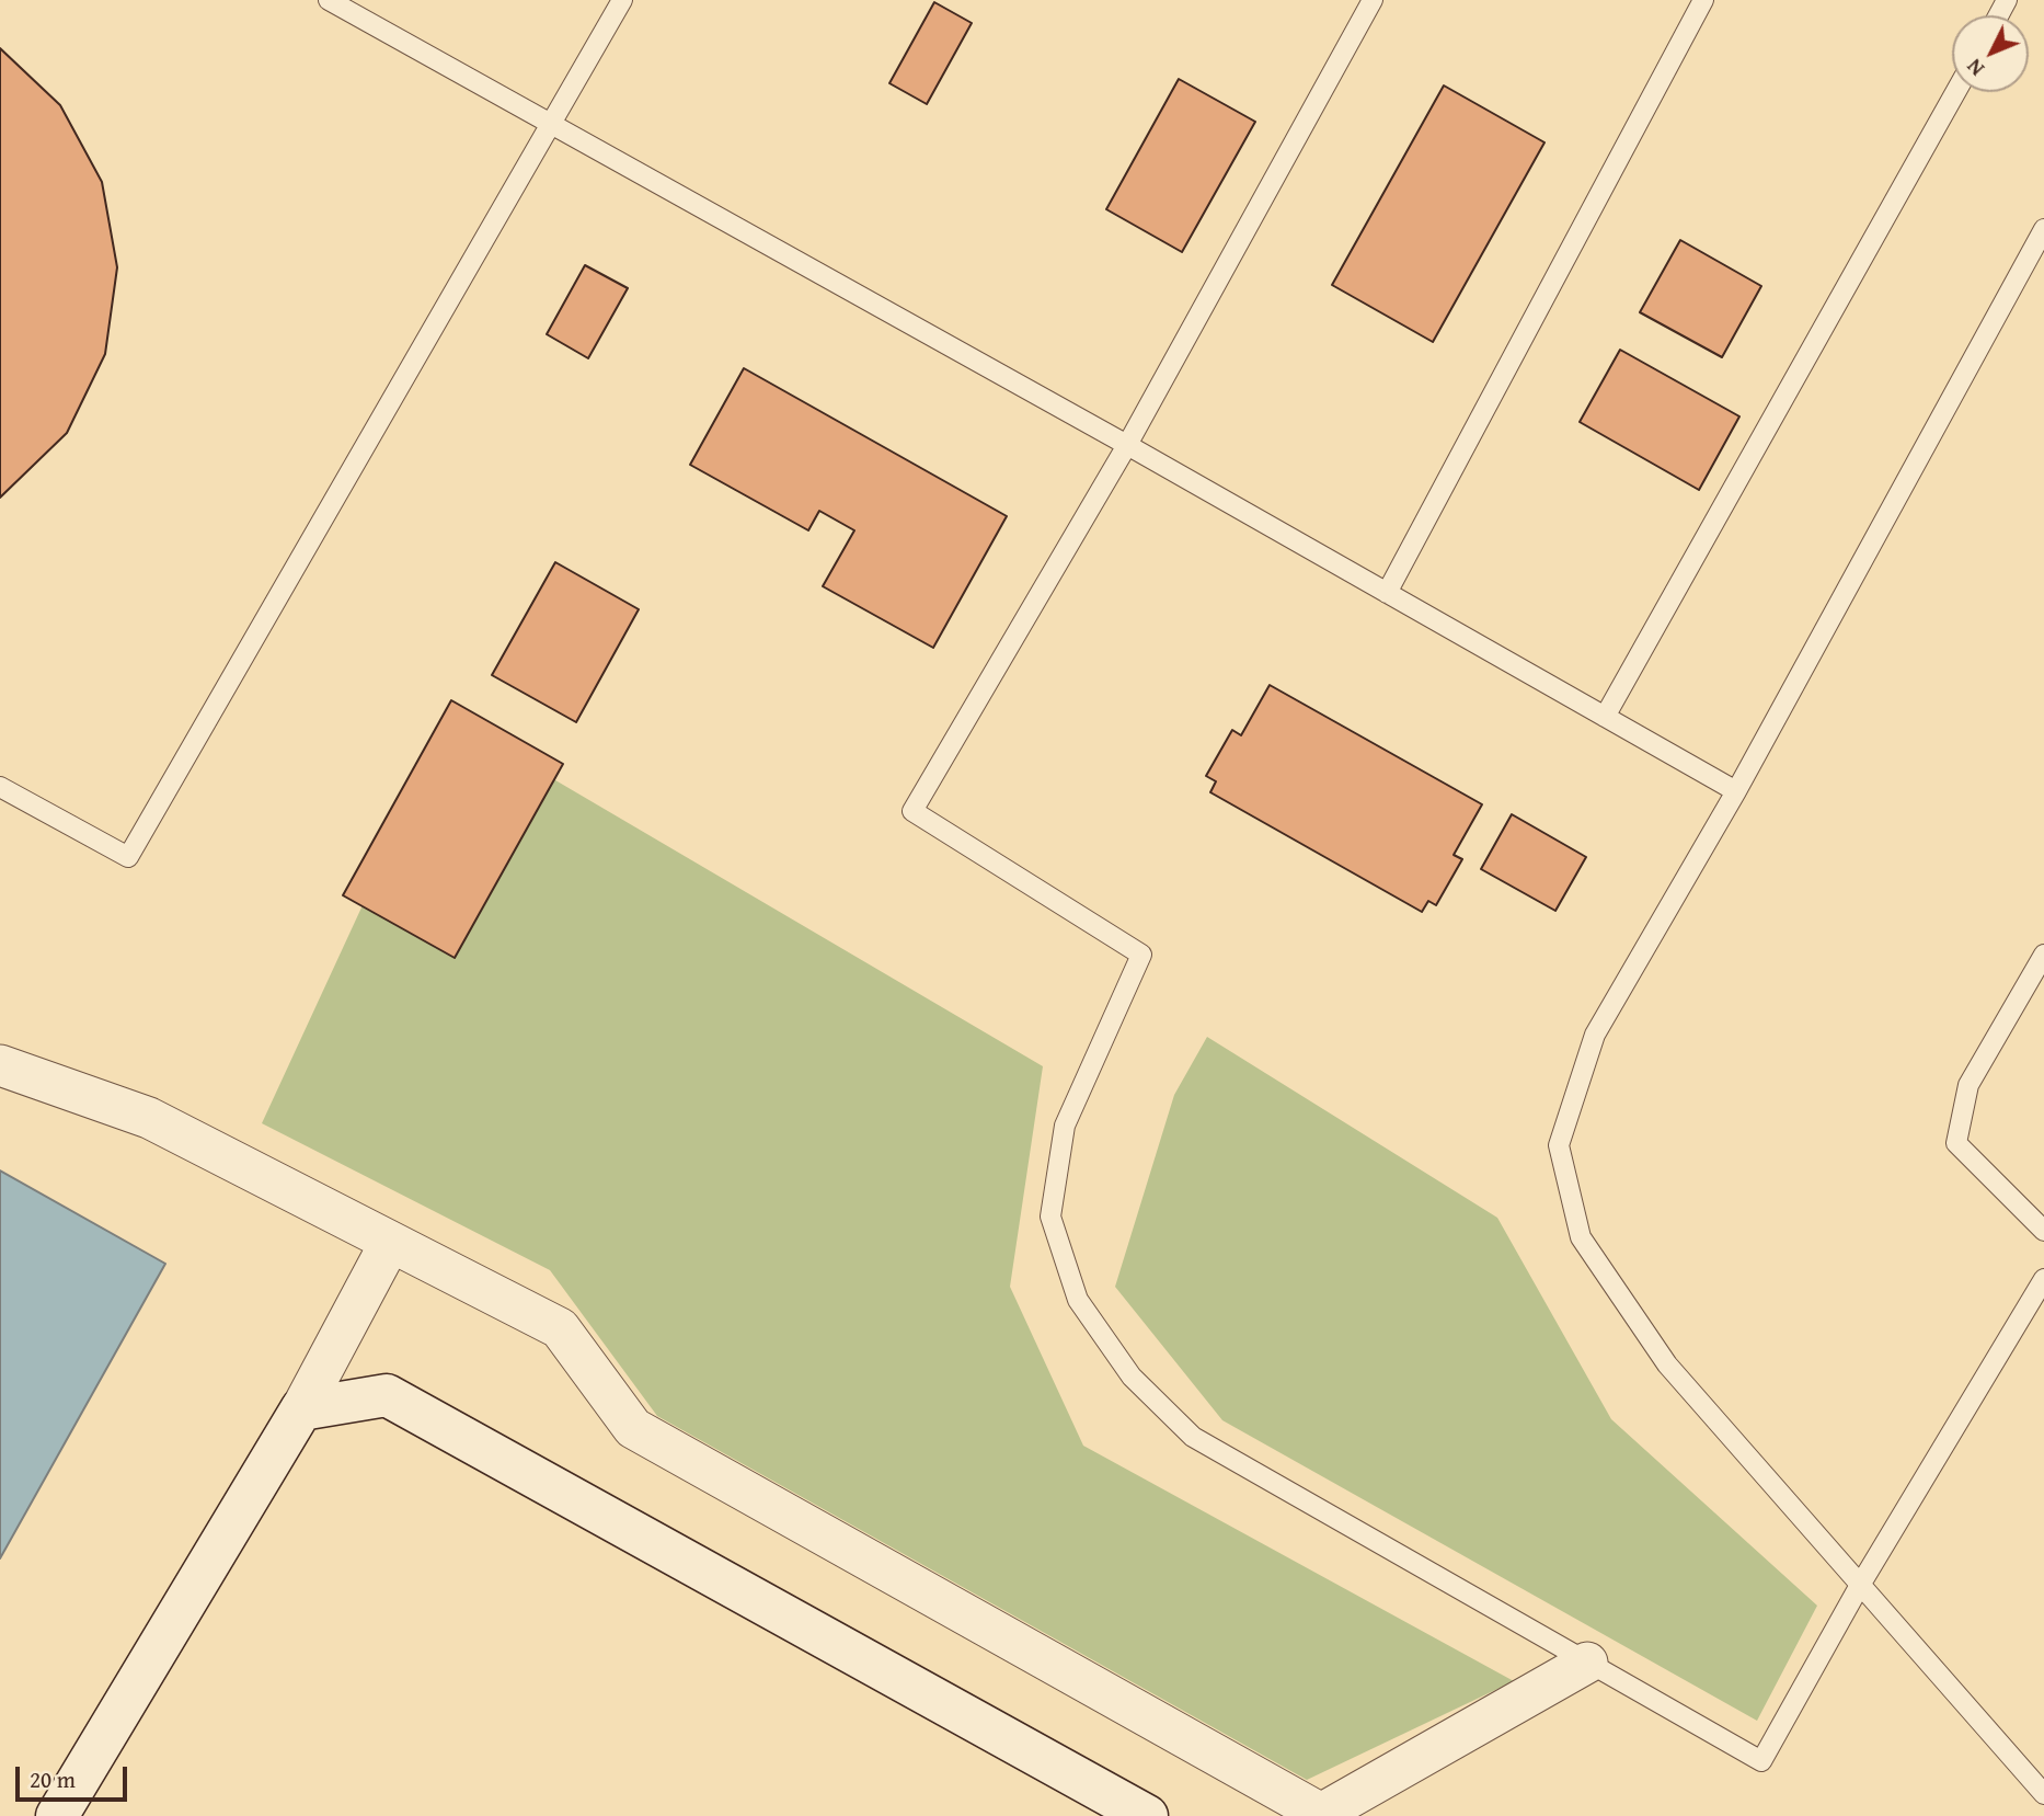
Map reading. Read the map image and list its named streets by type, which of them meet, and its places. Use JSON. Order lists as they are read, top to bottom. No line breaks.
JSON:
{"scale_bar":"20 m","north":"bottom left"}
